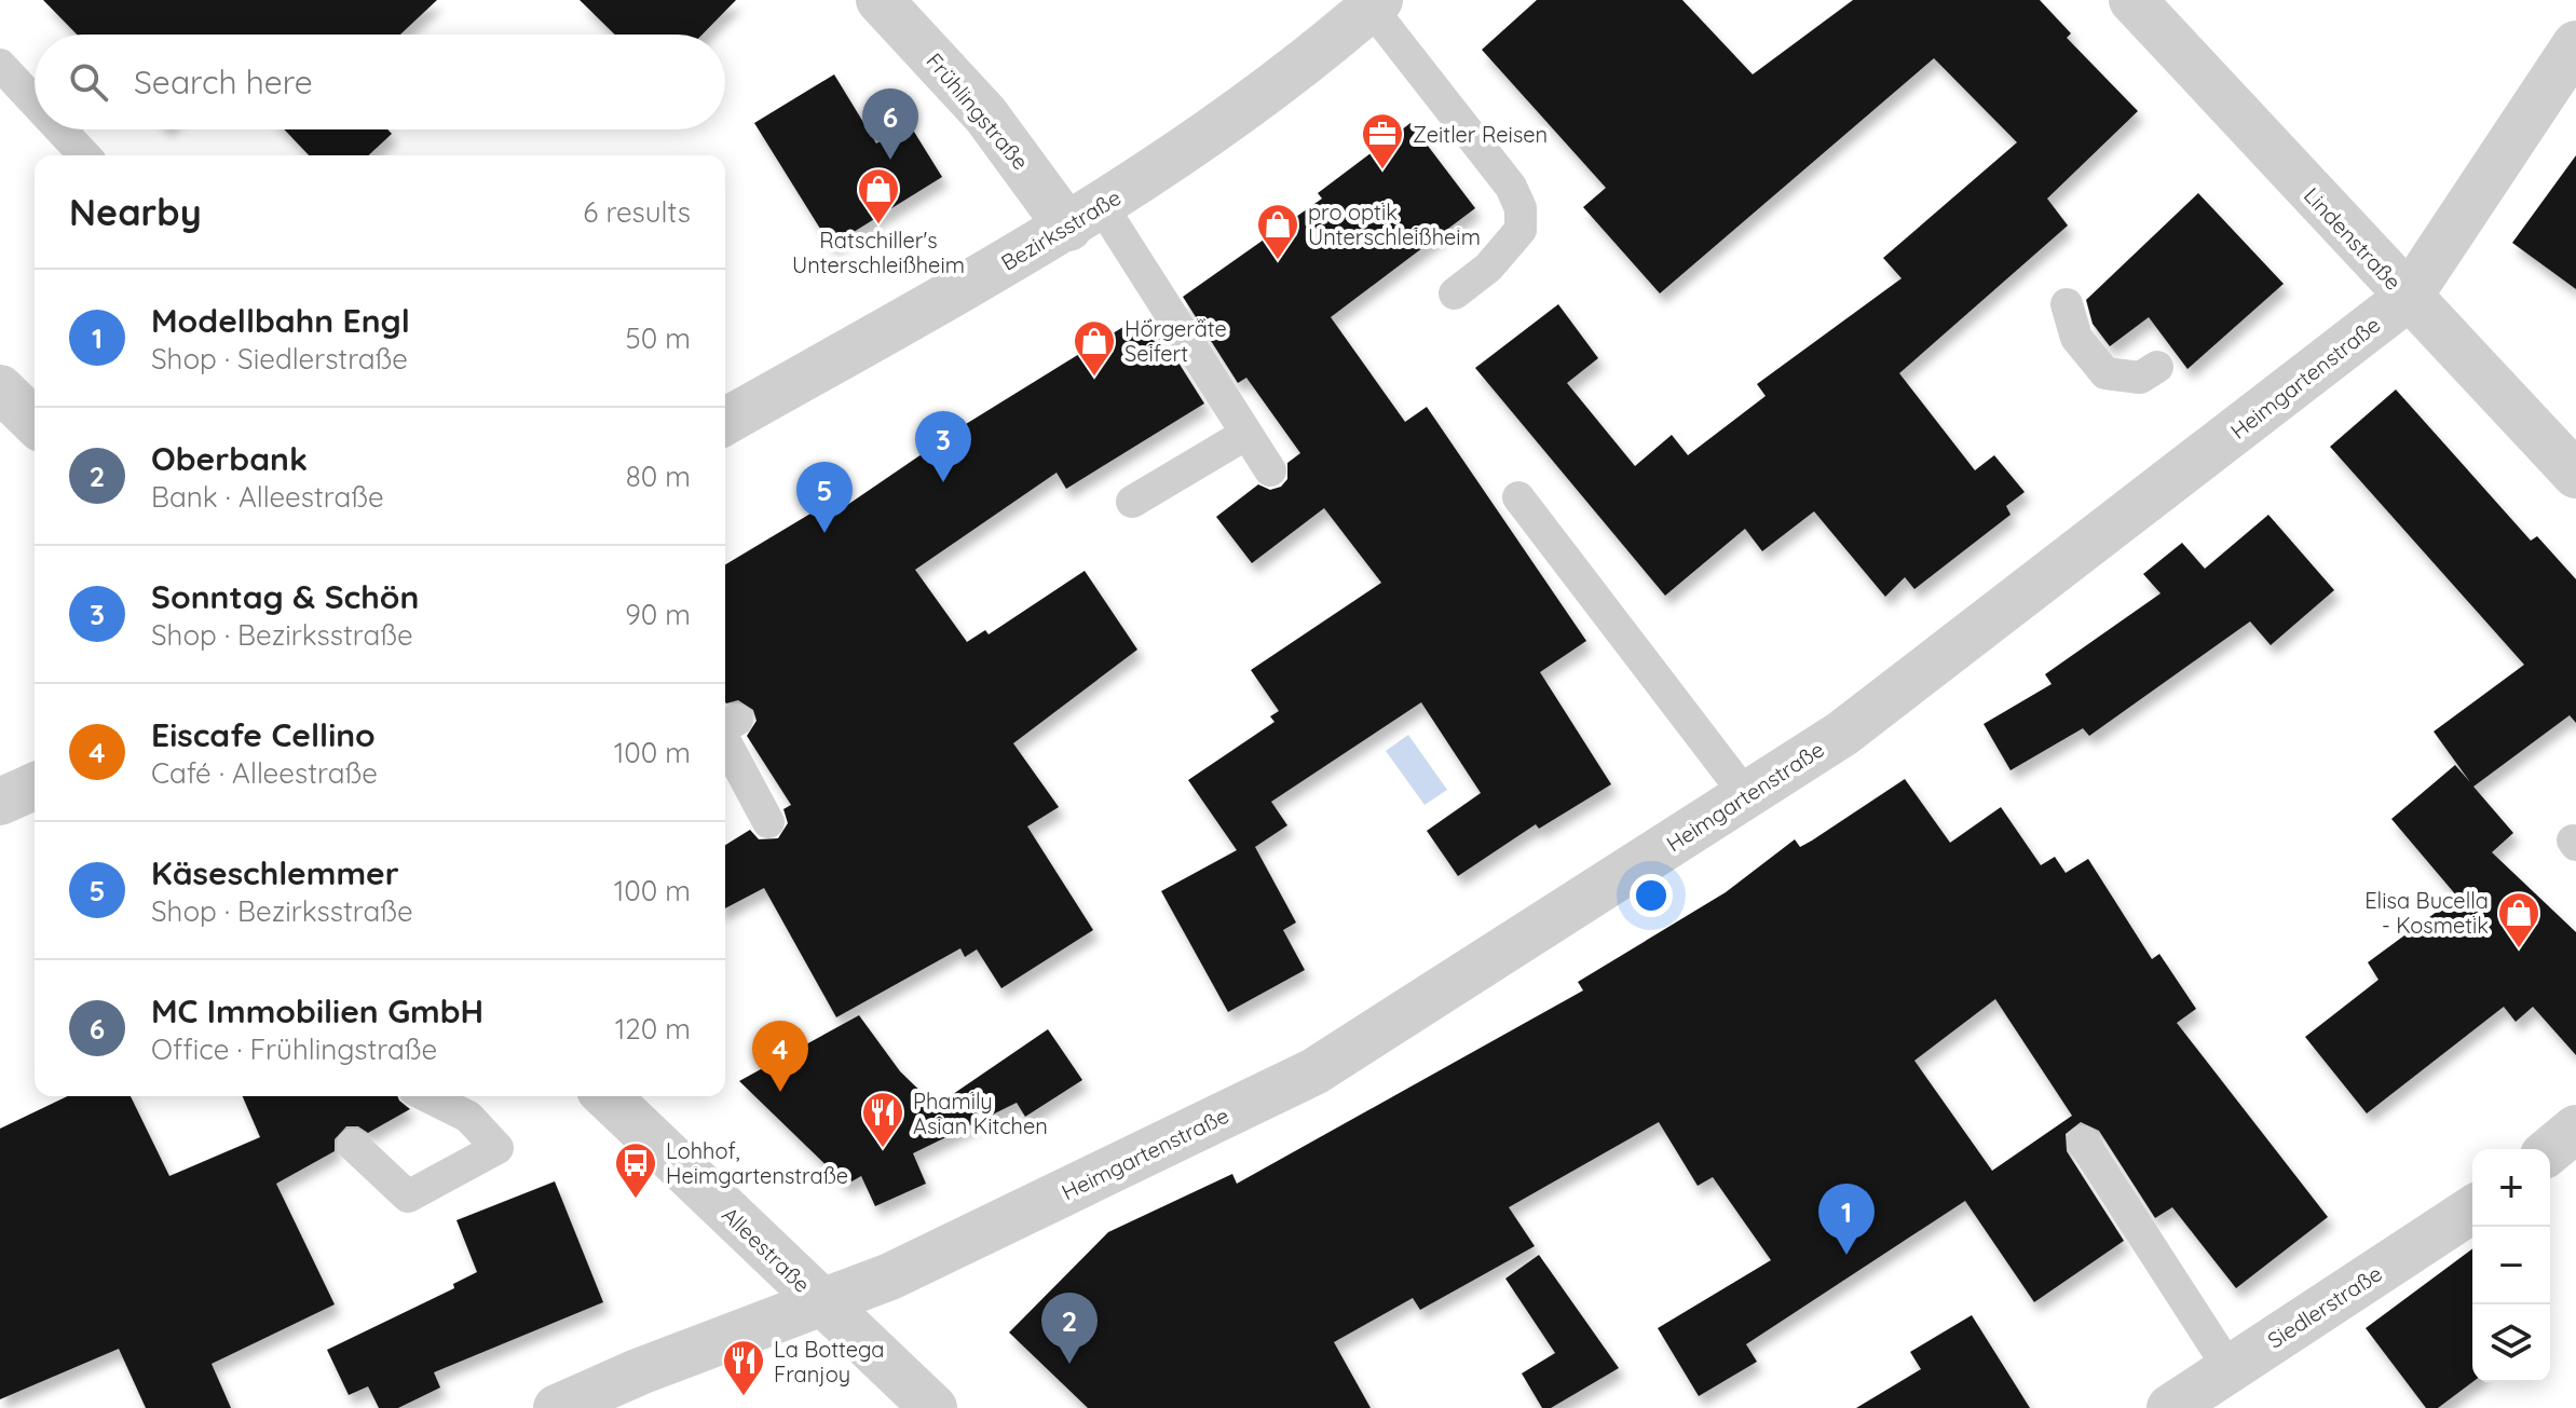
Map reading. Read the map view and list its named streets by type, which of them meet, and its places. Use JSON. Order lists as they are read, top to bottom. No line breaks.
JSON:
{"streets":{"street":["Frühlingstraße","Bezirksstraße","Lindenstraße","Heimgartenstraße","Alleestraße","Siedlerstraße"]},"crossings":[["Frühlingstraße","Bezirksstraße"],["Lindenstraße","Heimgartenstraße"],["Heimgartenstraße","Alleestraße"]],"places":{"office":["Zeitler Reisen"],"shop":["Ratschiller's Unterschleißheim","pro optik Unterschleißheim","Hörgeräte Seifert","Elisa Bucella - Kosmetik"],"restaurant":["Phamily Asian Kitchen","La Bottega Franjoy"],"bus stop":["Lohhof, Heimgartenstraße"]},"page":{"search":"Search here","pins":["6","3","5","4","1","2"],"heading":["Nearby","6 results"],"list":[{"mark":"1","name":"Modellbahn Engl","note":"Shop · Siedlerstraße","value":"50 m"},{"mark":"2","name":"Oberbank","note":"Bank · Alleestraße","value":"80 m"},{"mark":"3","name":"Sonntag & Schön","note":"Shop · Bezirksstraße","value":"90 m"},{"mark":"4","name":"Eiscafe Cellino","note":"Café · Alleestraße","value":"100 m"},{"mark":"5","name":"Käseschlemmer","note":"Shop · Bezirksstraße","value":"100 m"},{"mark":"6","name":"MC Immobilien GmbH","note":"Office · Frühlingstraße","value":"120 m"}],"map_buttons":["+","−"]}}
